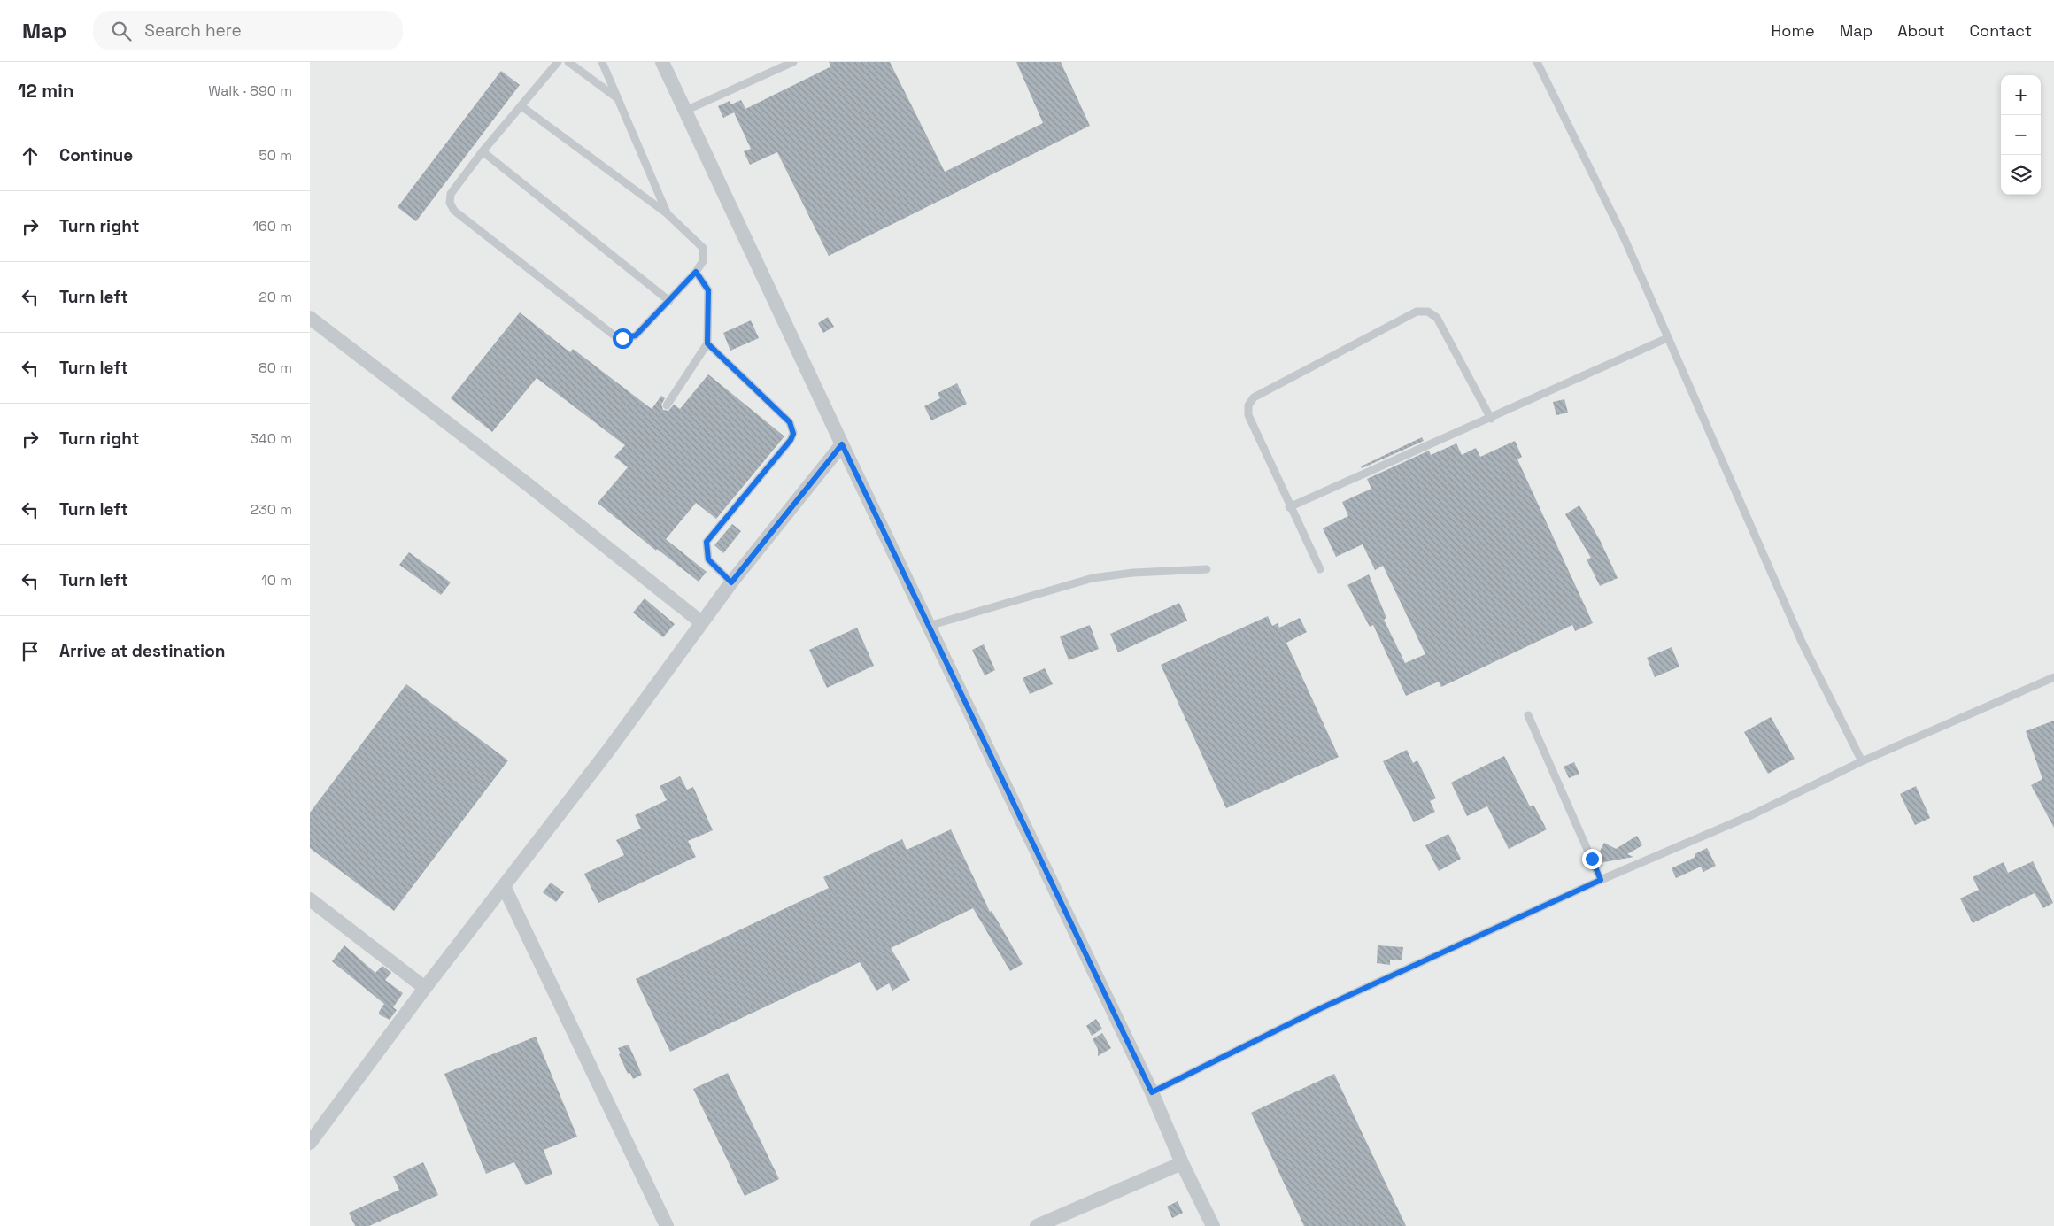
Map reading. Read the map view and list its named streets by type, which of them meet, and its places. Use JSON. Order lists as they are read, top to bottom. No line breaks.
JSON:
{"page":{"header":"Map","search":"Search here","nav":["Home","Map","About","Contact"],"heading":["12 min","Walk · 890 m"],"map_buttons":["+","−"],"list":[["Continue","50 m"],["Turn right","160 m"],["Turn left","20 m"],["Turn left","80 m"],["Turn right","340 m"],["Turn left","230 m"],["Turn left","10 m"],"Arrive at destination"]}}
